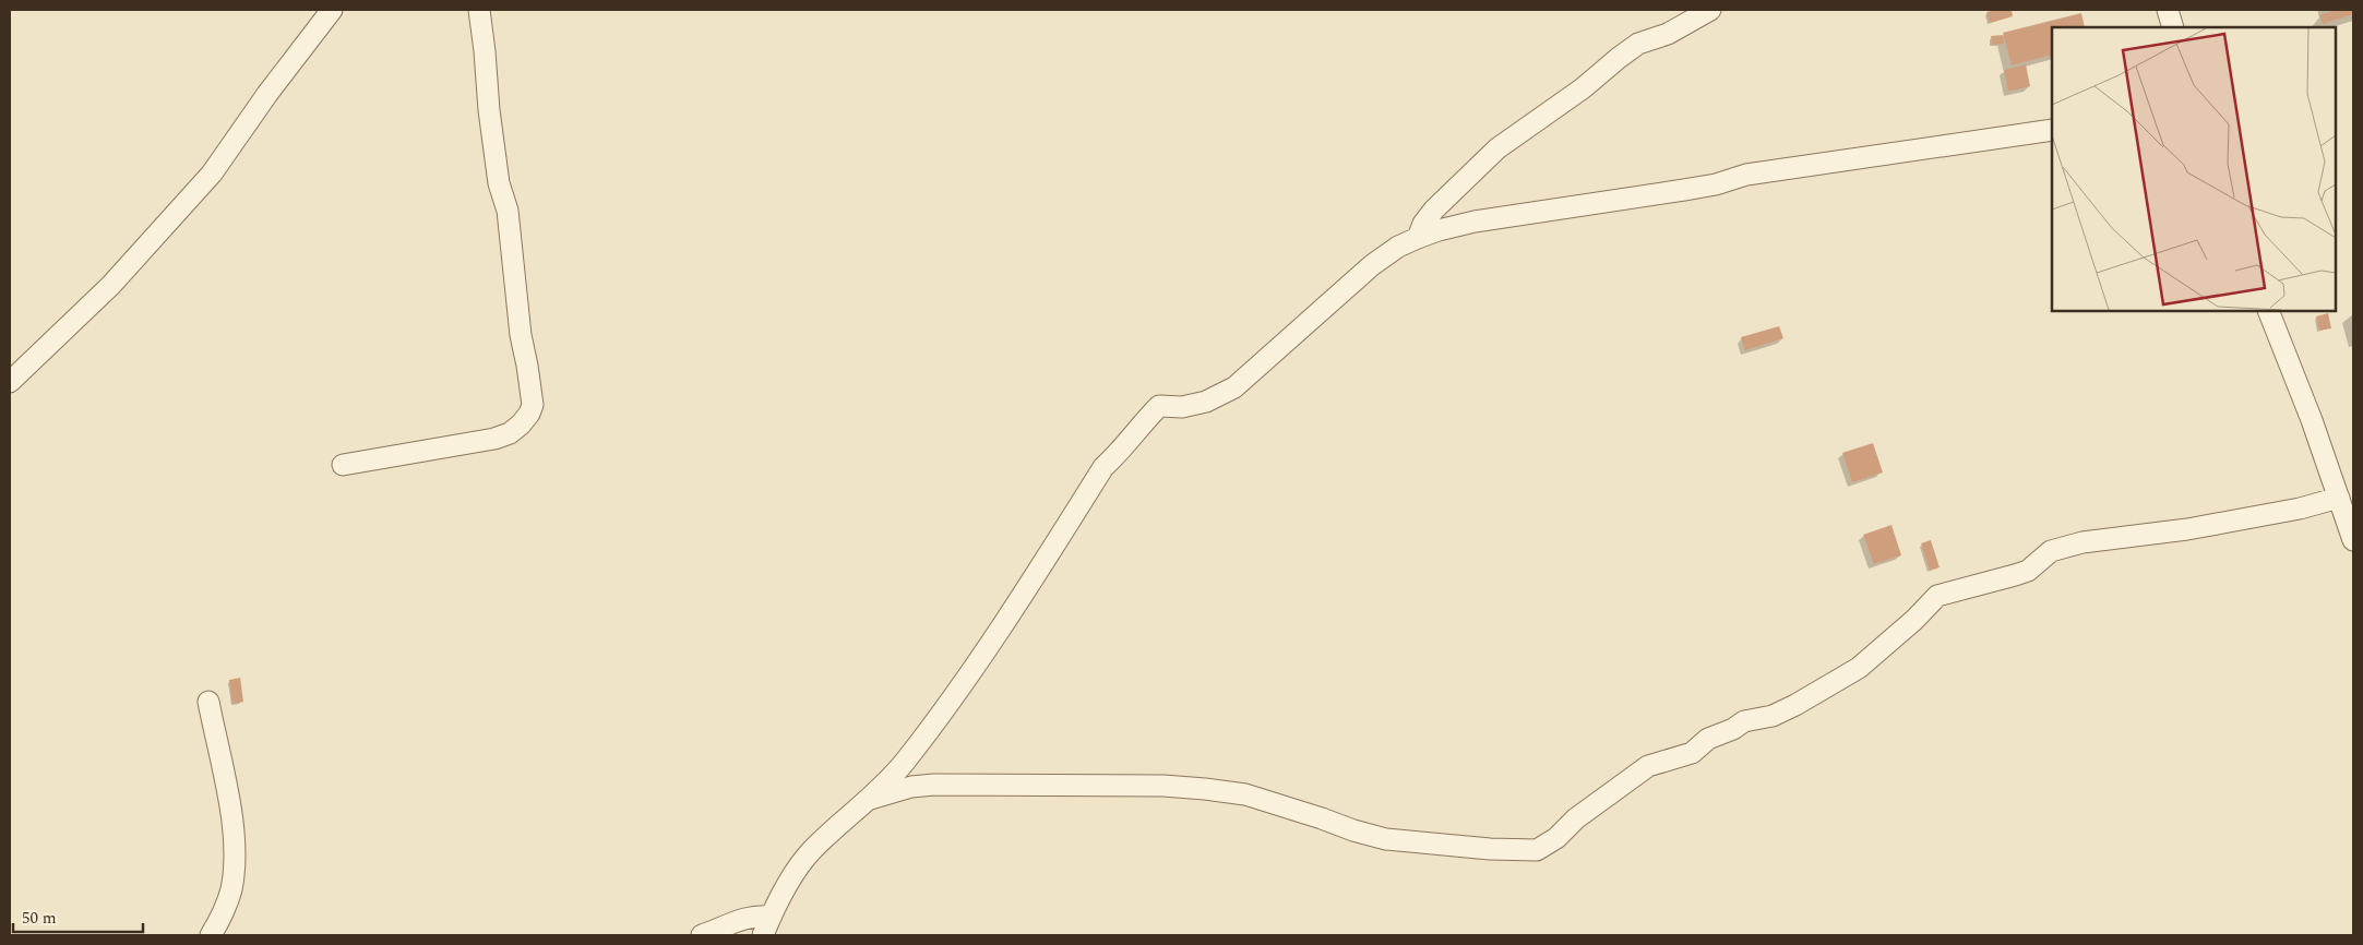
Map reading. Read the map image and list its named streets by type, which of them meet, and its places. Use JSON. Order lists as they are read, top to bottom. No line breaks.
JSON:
{"scale_bar":"50 m"}
